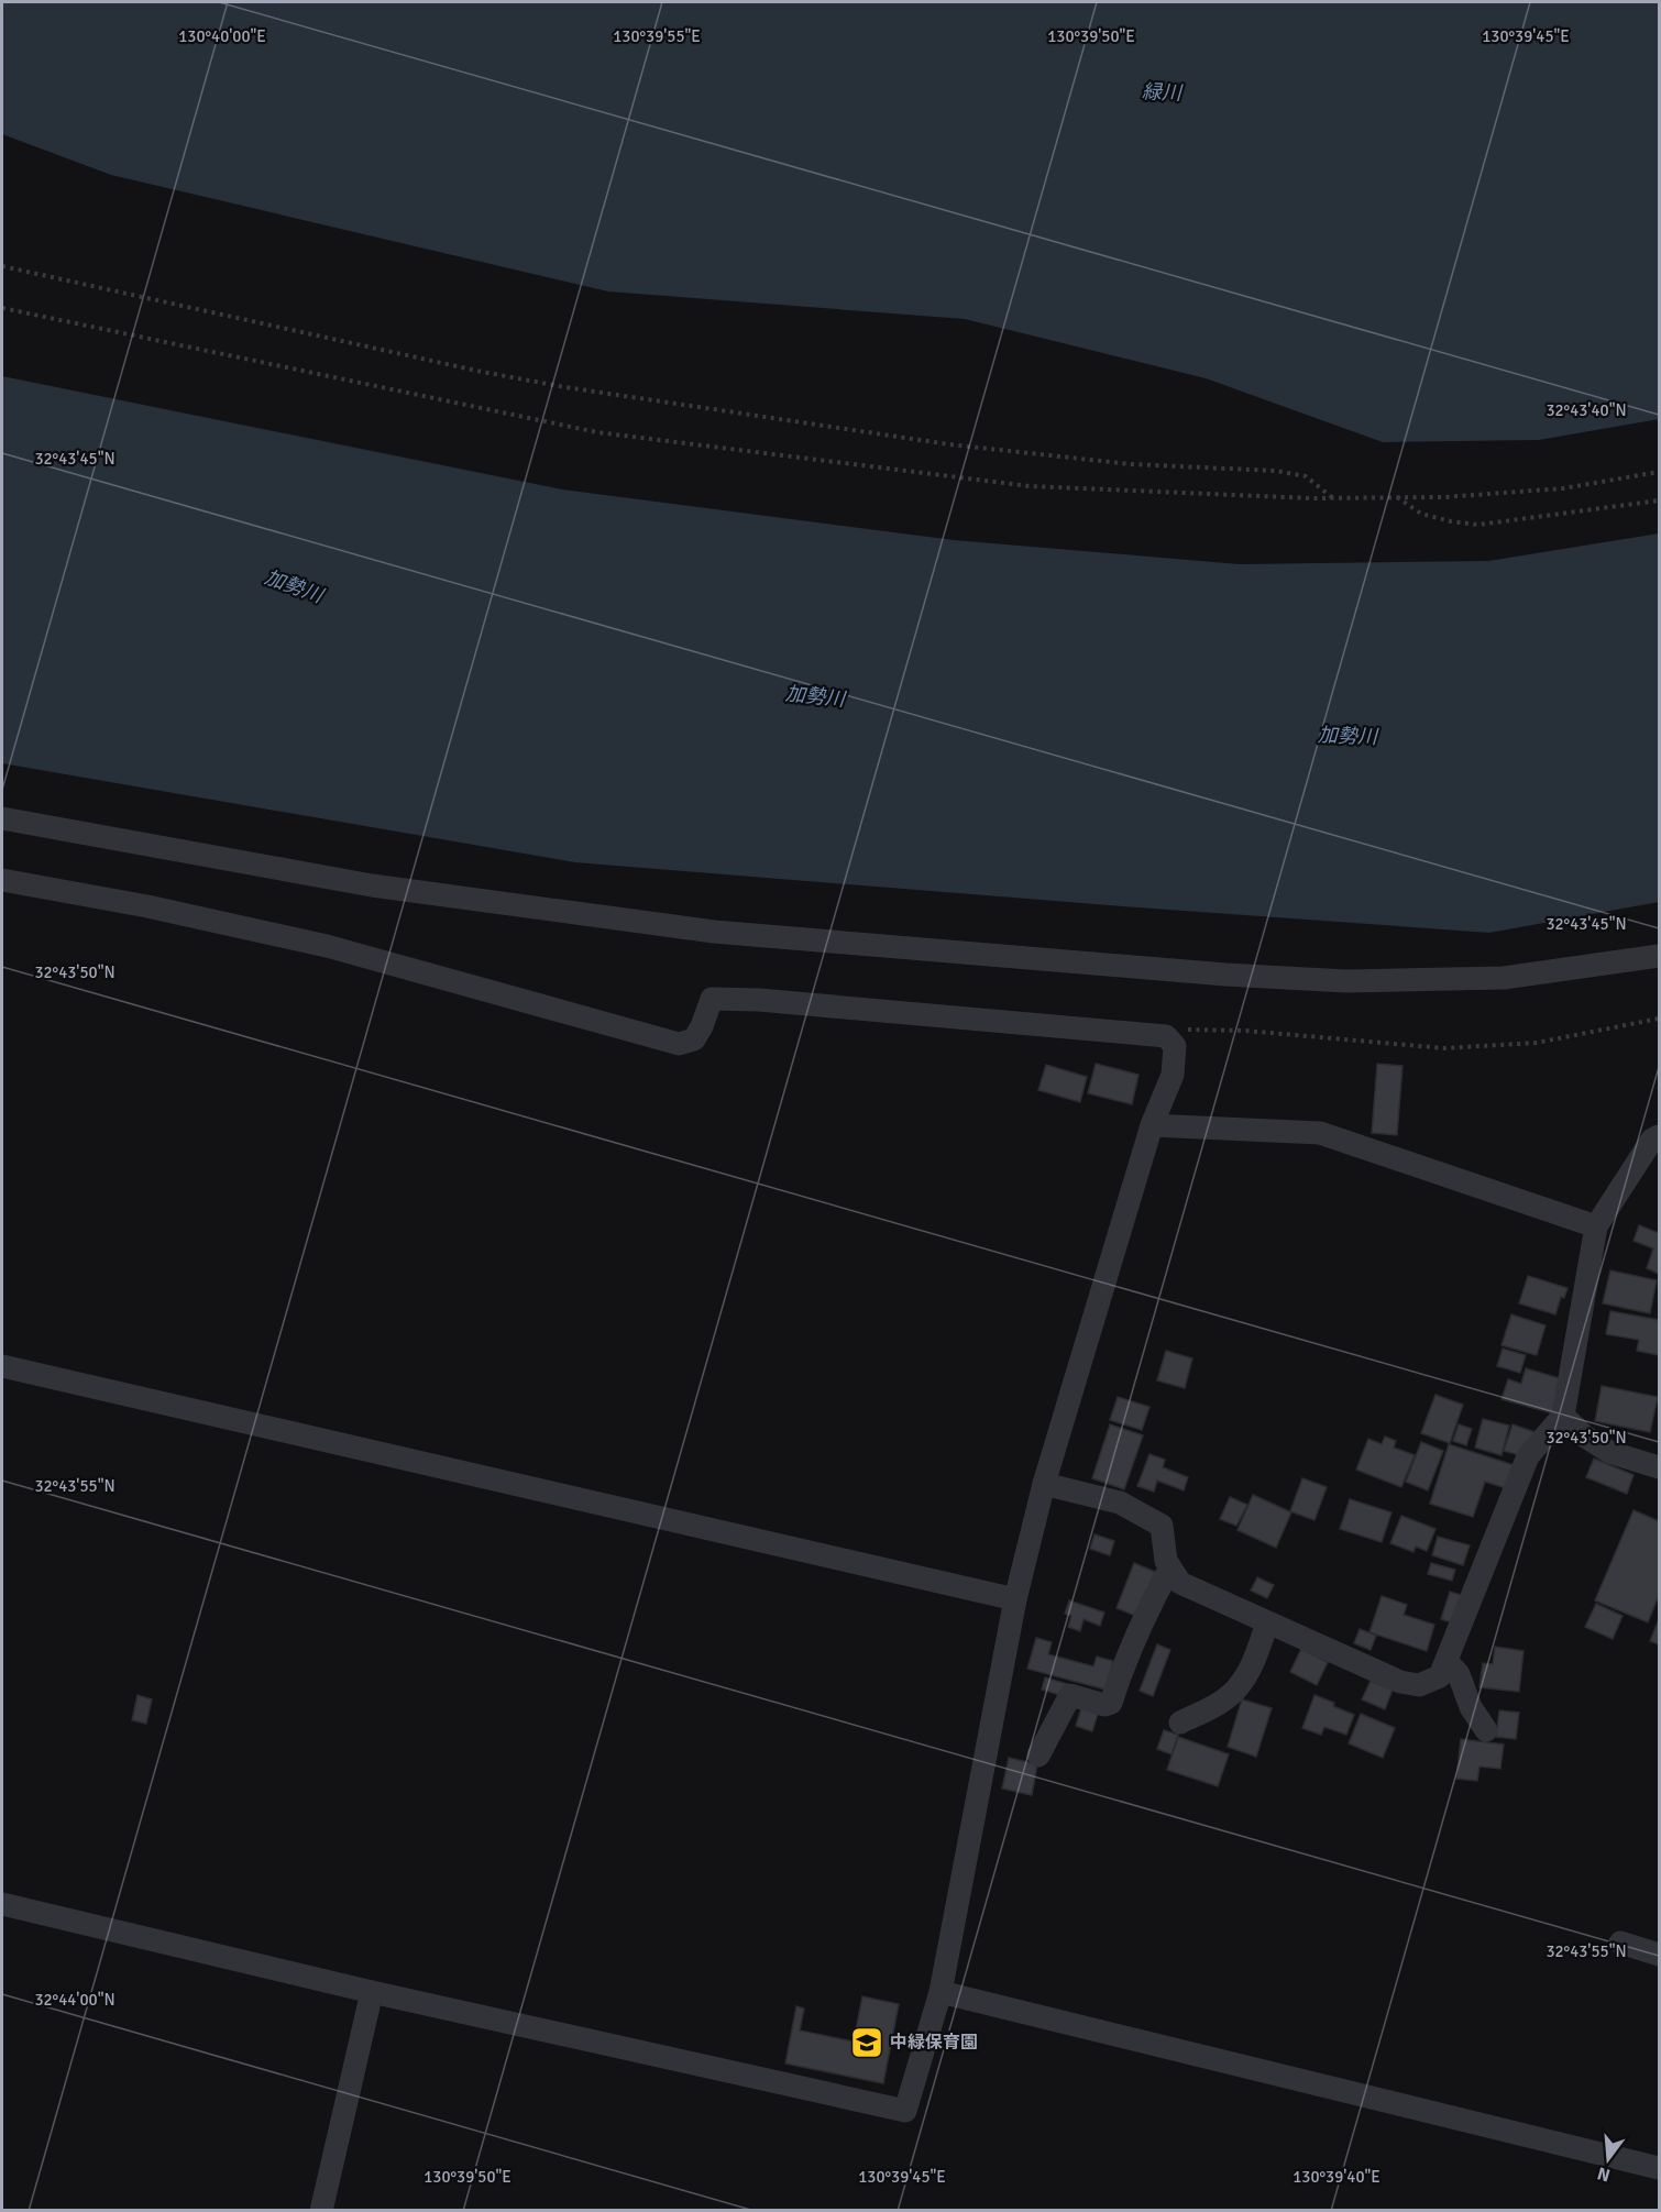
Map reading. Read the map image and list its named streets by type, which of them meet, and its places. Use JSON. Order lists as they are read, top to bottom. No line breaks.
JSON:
{"water":["緑川","加勢川"],"places":{"school or university":["中緑保育園"]},"north":"bottom","coordinates":["130°40'00\"E","130°39'55\"E","130°39'50\"E","130°39'45\"E","32°43'40\"N","32°43'45\"N","32°43'50\"N","32°43'55\"N","32°44'00\"N","130°39'40\"E"]}
